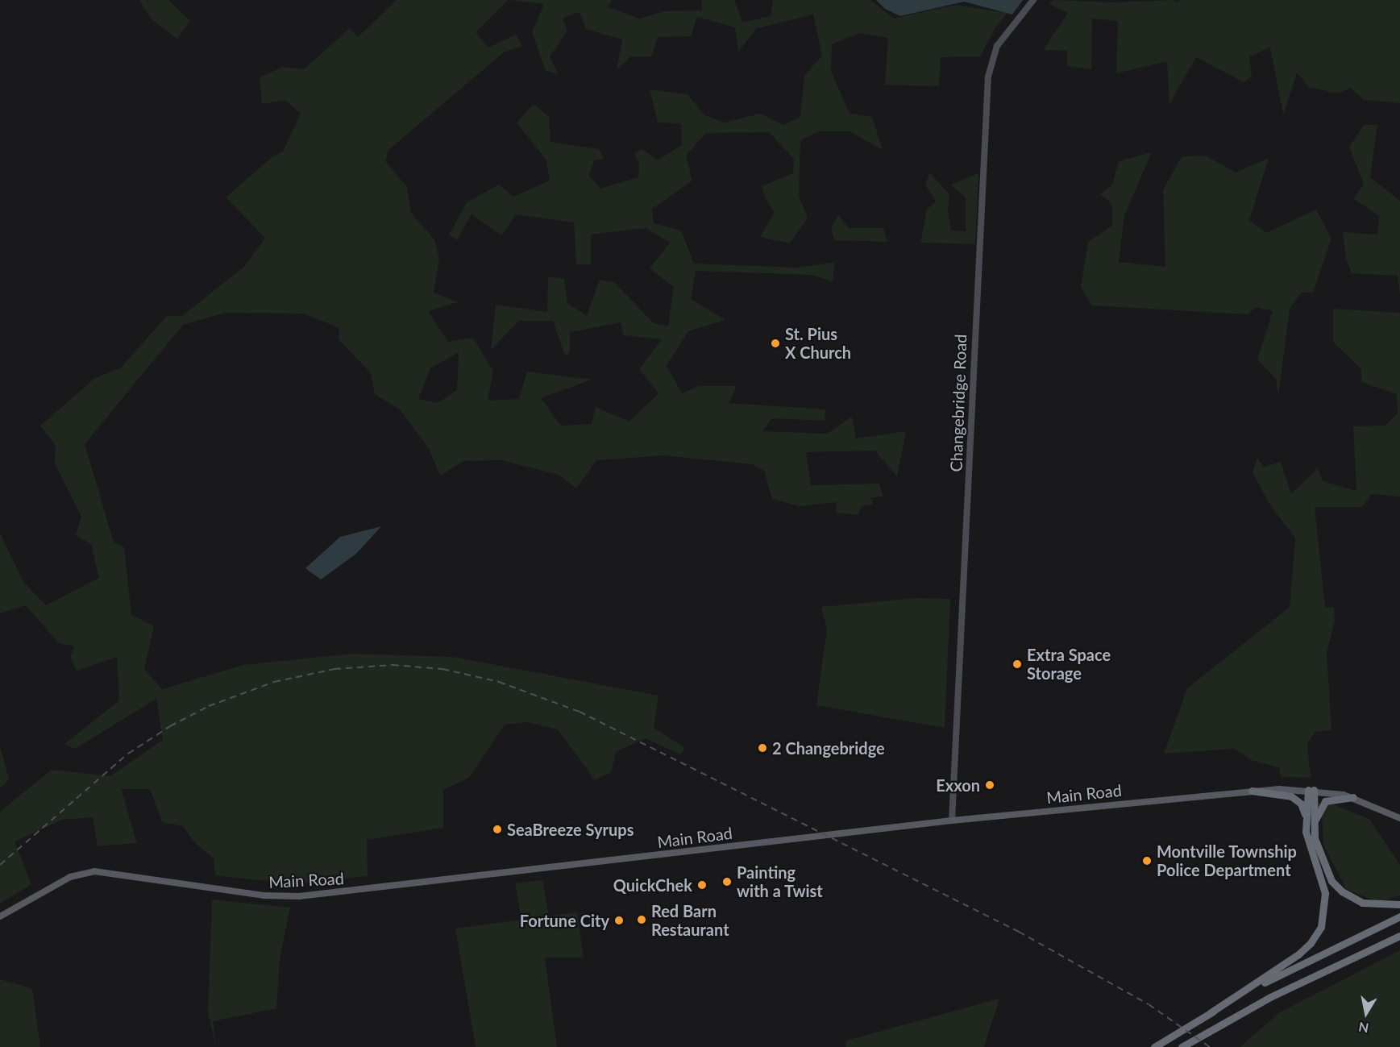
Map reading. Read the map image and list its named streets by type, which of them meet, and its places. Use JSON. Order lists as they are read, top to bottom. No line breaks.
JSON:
{"streets":{"main road":["Changebridge Road","Main Road"]},"crossings":[["Changebridge Road","Main Road"]],"places":["St. Pius X Church","Extra Space Storage","2 Changebridge","Exxon","SeaBreeze Syrups","Montville Township Police Department","Painting with a Twist","QuickChek","Red Barn Restaurant","Fortune City"],"north":"bottom"}
